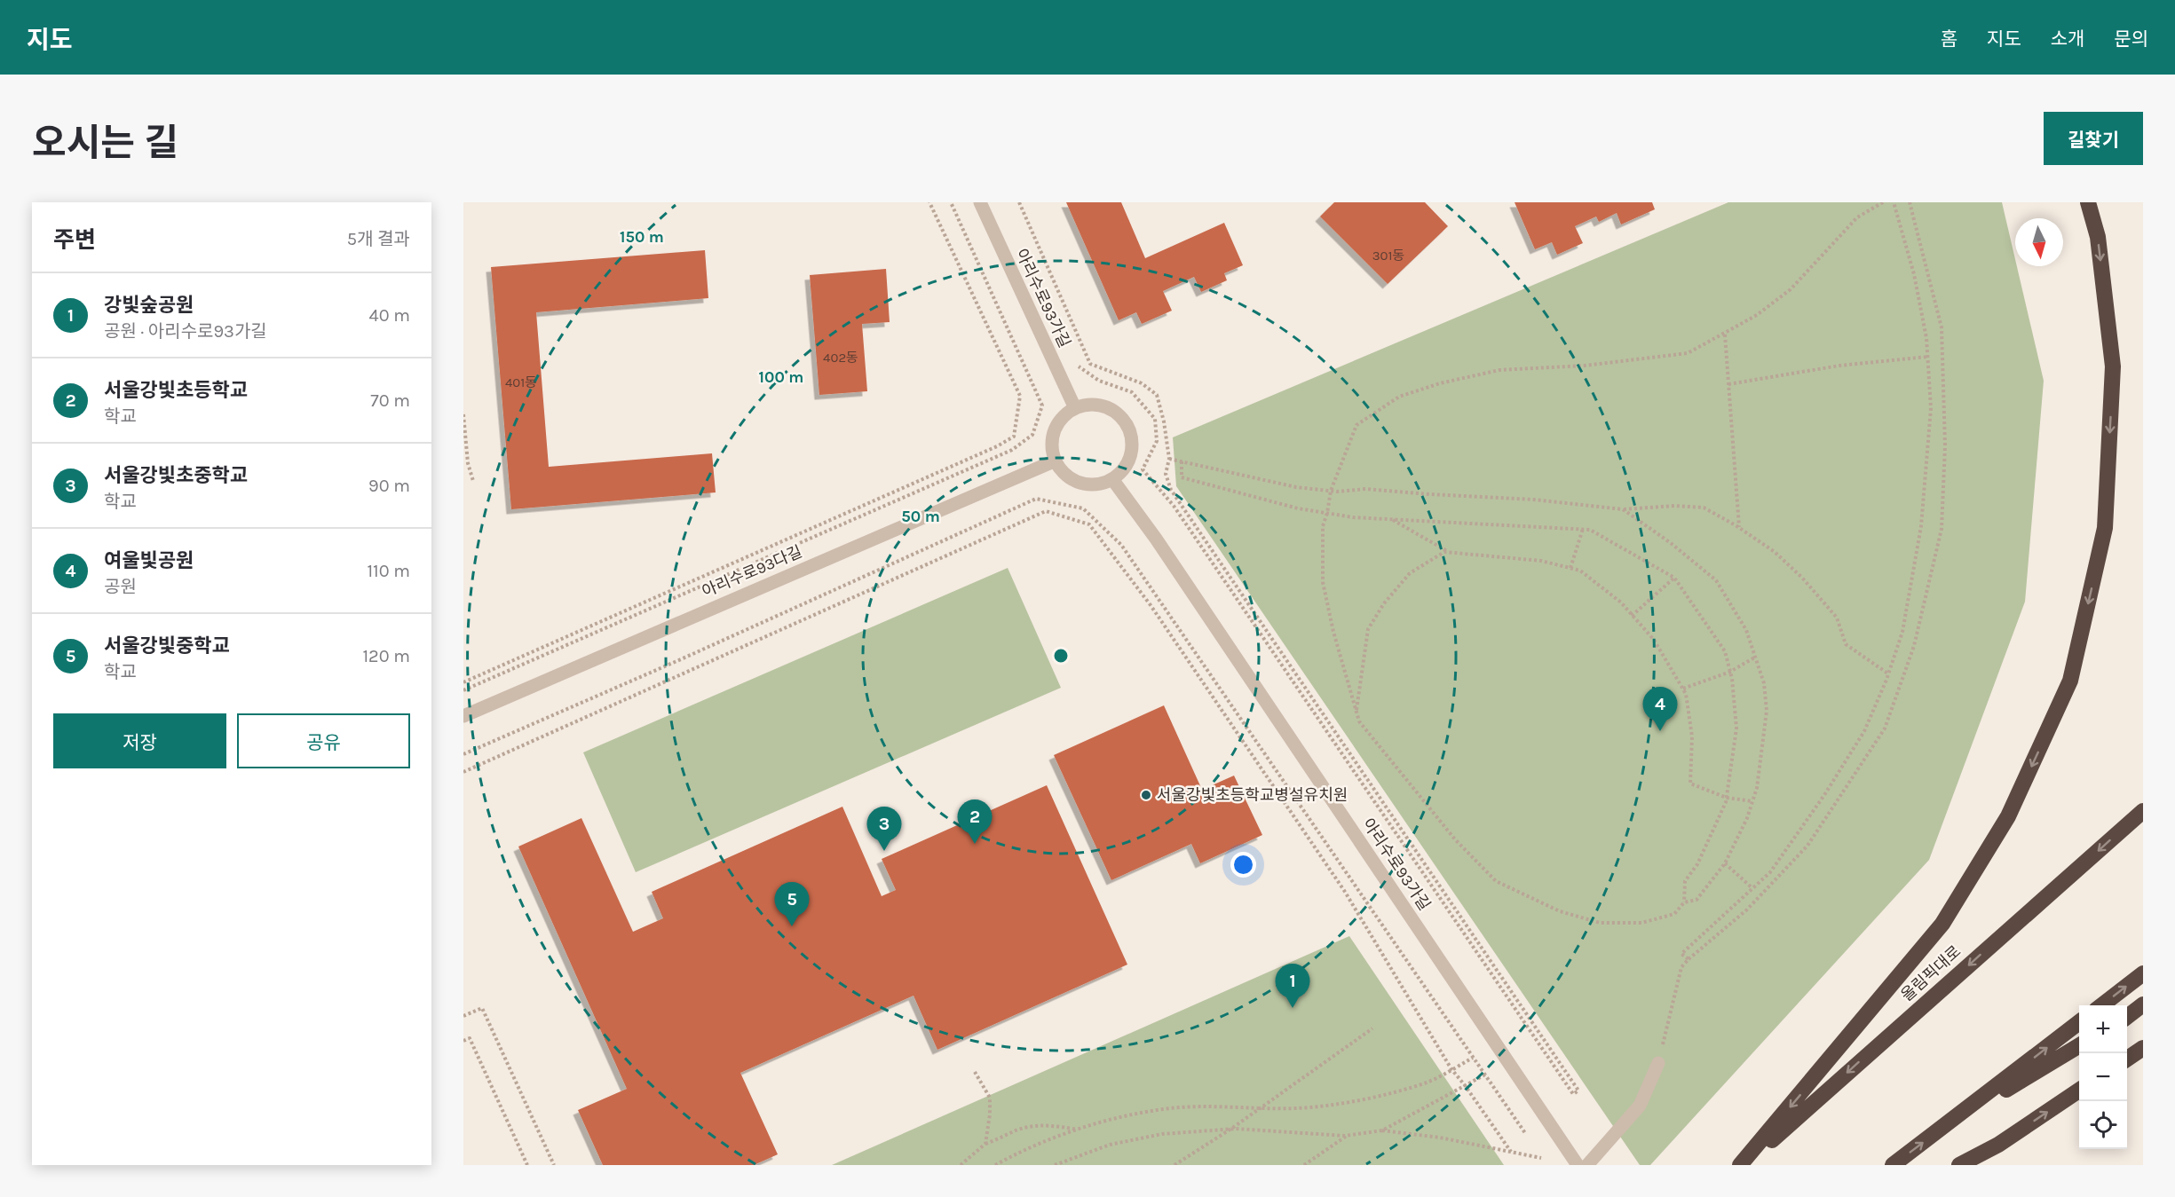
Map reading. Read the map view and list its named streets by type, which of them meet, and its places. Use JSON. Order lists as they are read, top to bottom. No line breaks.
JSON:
{"streets":{"highway":["올림픽대로"],"street":["아리수로93가길","아리수로93다길"]},"crossings":[["아리수로93가길","아리수로93다길"]],"places":["서울강빛초등학교병설유치원"],"house_numbers":["301동","402동","401동"],"north":"bottom","page":{"header":"지도","nav":["홈","지도","소개","문의"],"title":"오시는 길","buttons":["길찾기",["저장","공유"]],"heading":["주변","5개 결과"],"list":[{"mark":"1","name":"강빛숲공원","note":"공원 · 아리수로93가길","value":"40 m"},{"mark":"2","name":"서울강빛초등학교","note":"학교","value":"70 m"},{"mark":"3","name":"서울강빛초중학교","note":"학교","value":"90 m"},{"mark":"4","name":"여울빛공원","note":"공원","value":"110 m"},{"mark":"5","name":"서울강빛중학교","note":"학교","value":"120 m"}],"pins":["4","2","3","5","1"],"map_buttons":["+","−"]},"rings":["150 m","100 m","50 m"]}
